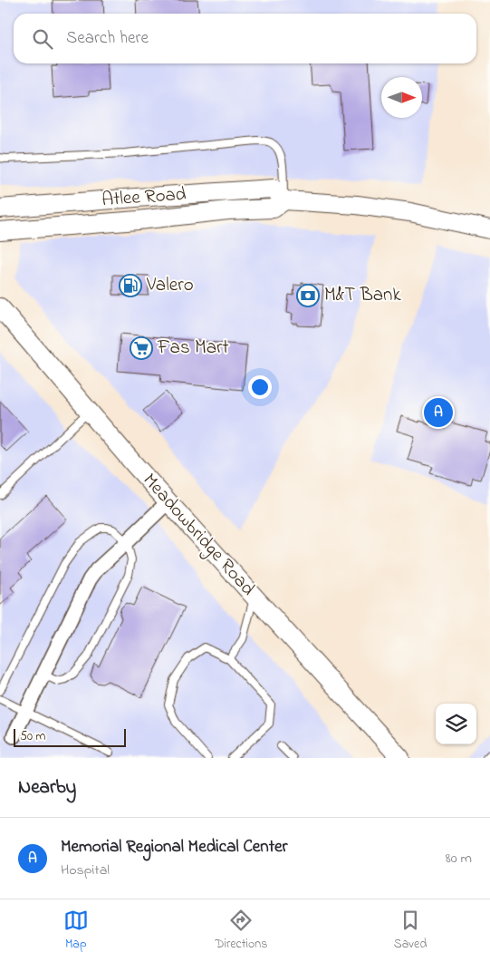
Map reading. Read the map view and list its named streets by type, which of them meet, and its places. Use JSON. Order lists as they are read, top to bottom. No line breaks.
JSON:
{"streets":{"main road":["Atlee Road","Meadowbridge Road"]},"places":{"fuel station":["Valero"],"bank":["M&T Bank"],"supermarket":["Fas Mart"]},"scale_bar":"50 m","north":"right","page":{"search":"Search here","pins":"A","scale":"50 m","heading":"Nearby","list":[{"mark":"A","name":"Memorial Regional Medical Center","note":"Hospital","value":"80 m"}],"nav":["Map","Directions","Saved"]}}
